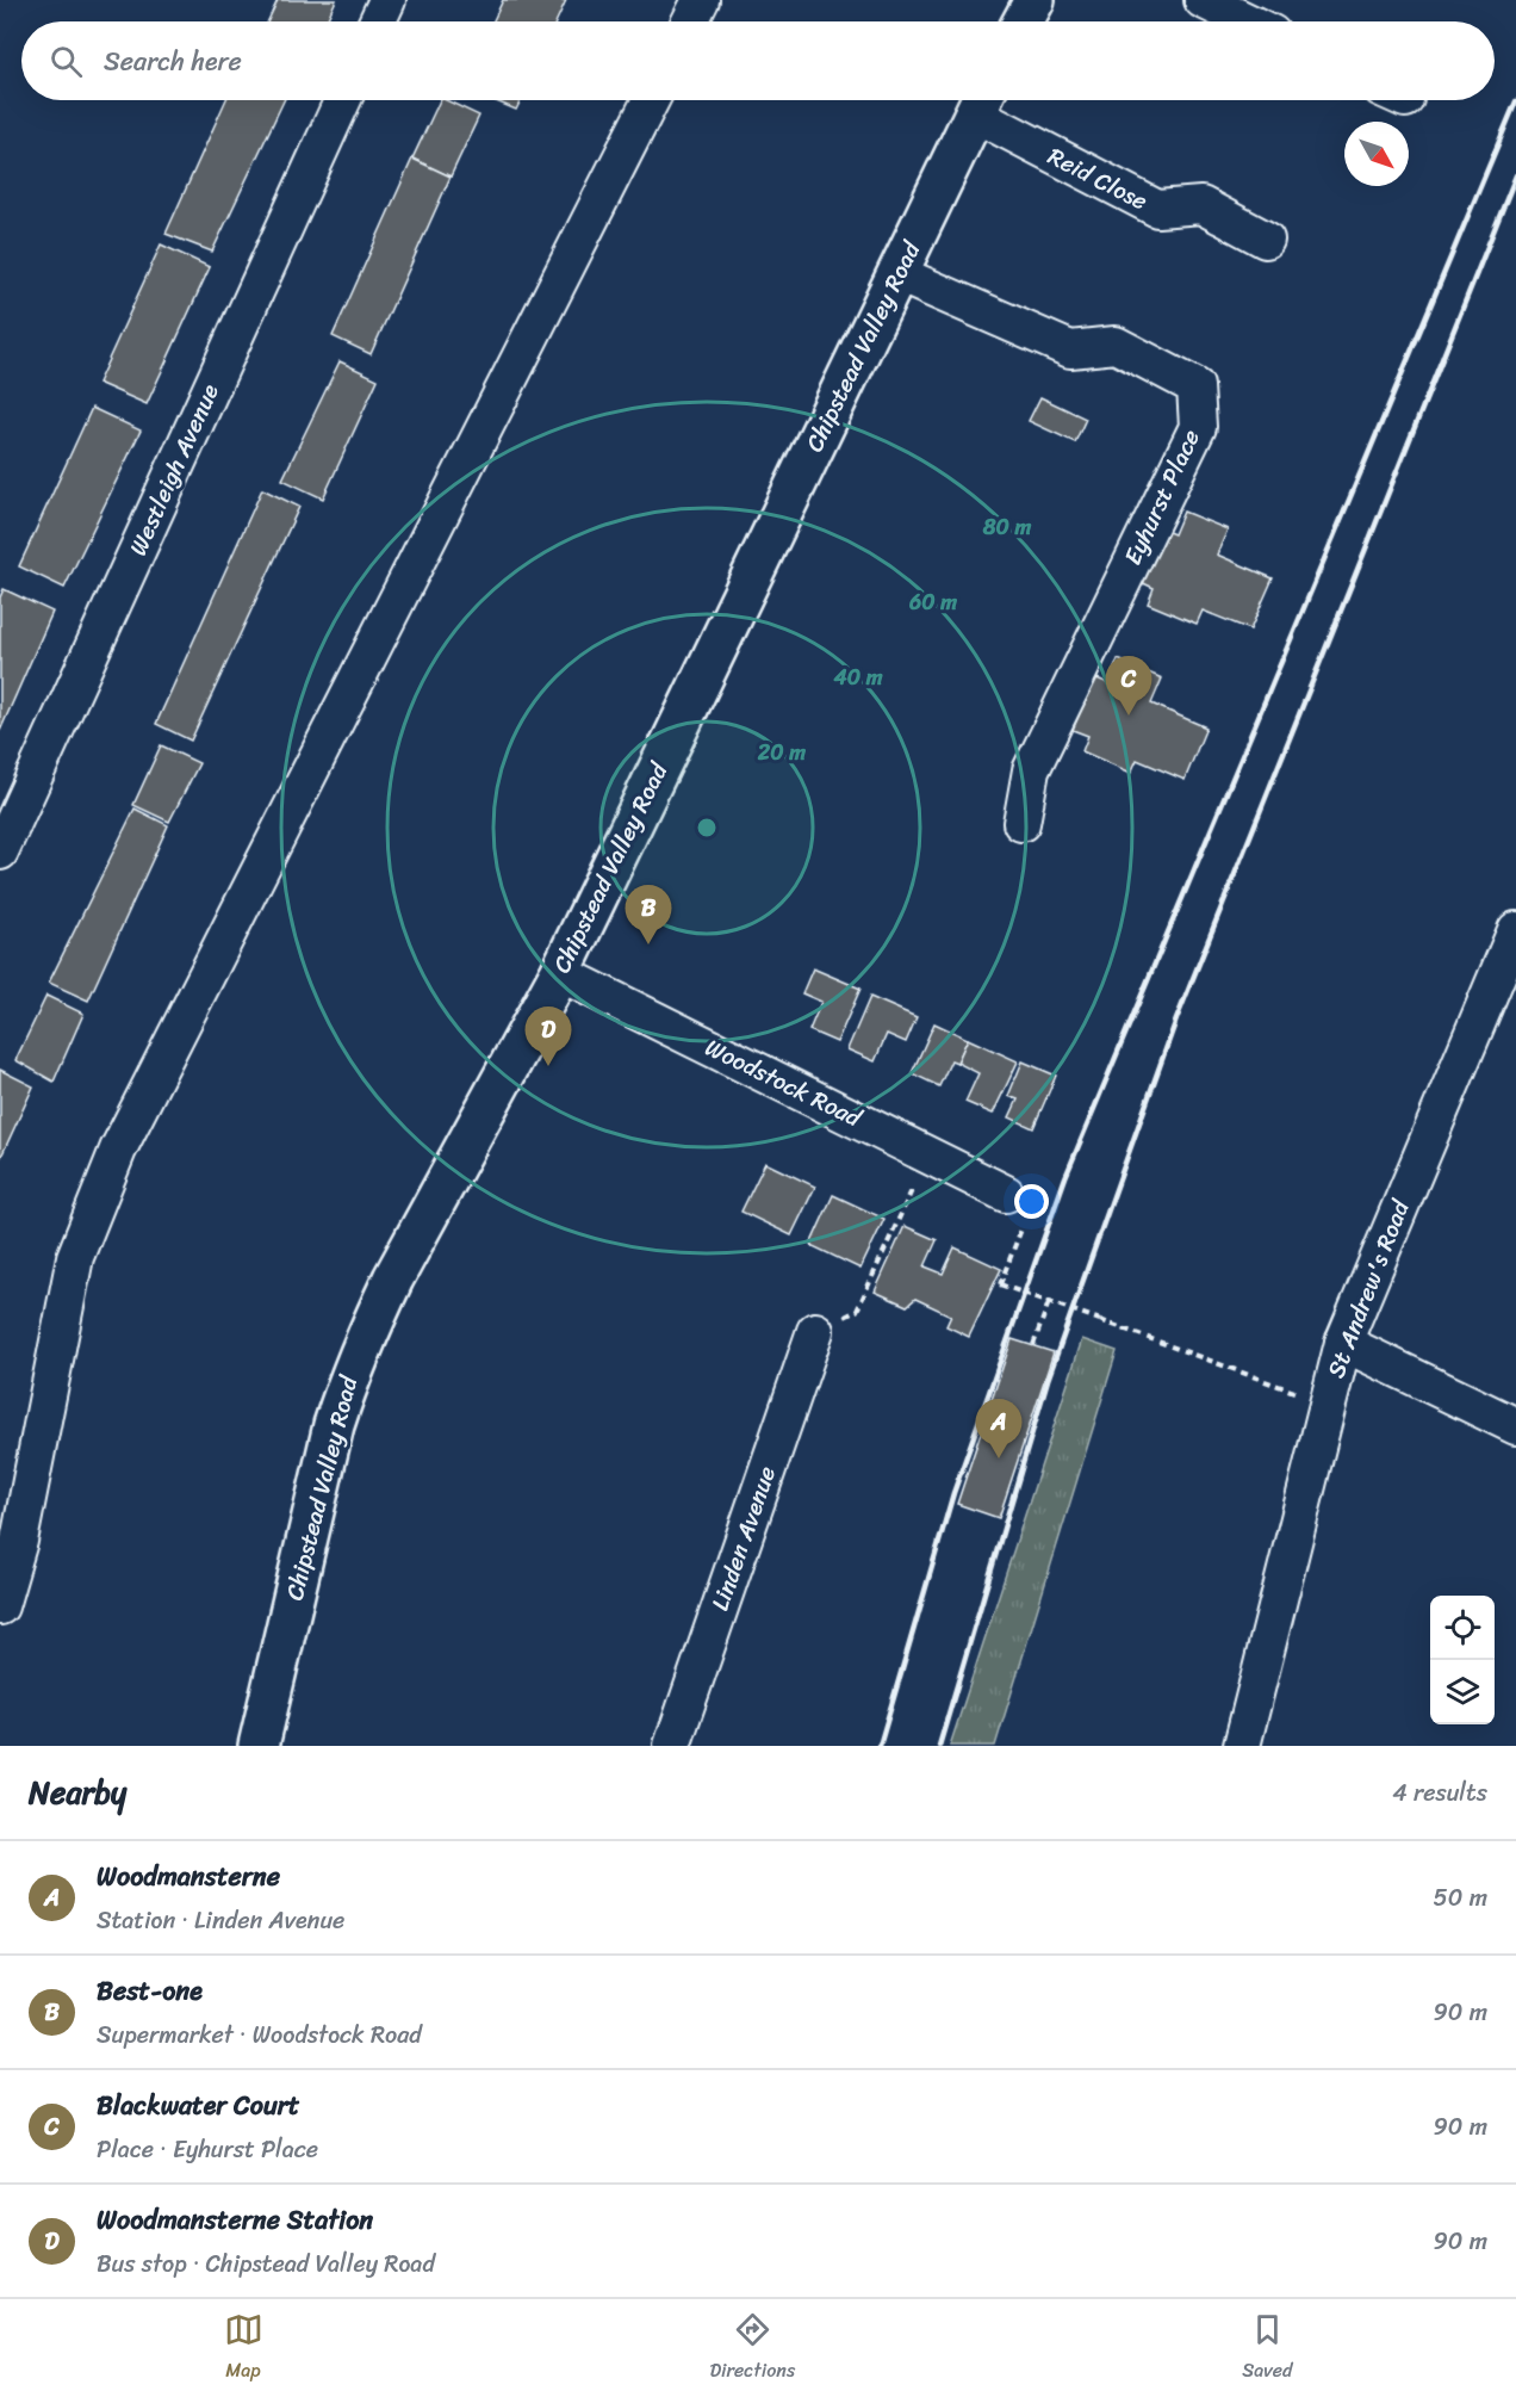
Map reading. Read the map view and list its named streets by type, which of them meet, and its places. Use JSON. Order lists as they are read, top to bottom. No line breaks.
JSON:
{"streets":{"main road":["Chipstead Valley Road"],"street":["Reid Close","Westleigh Avenue","Eyhurst Place","Woodstock Road","St Andrew's Road","Linden Avenue"]},"crossings":[["Reid Close","Chipstead Valley Road"],["Chipstead Valley Road","Eyhurst Place"],["Chipstead Valley Road","Woodstock Road"]],"north":"bottom right","page":{"search":"Search here","pins":["C","B","D","A"],"heading":["Nearby","4 results"],"list":[{"mark":"A","name":"Woodmansterne","note":"Station · Linden Avenue","value":"50 m"},{"mark":"B","name":"Best-one","note":"Supermarket · Woodstock Road","value":"90 m"},{"mark":"C","name":"Blackwater Court","note":"Place · Eyhurst Place","value":"90 m"},{"mark":"D","name":"Woodmansterne Station","note":"Bus stop · Chipstead Valley Road","value":"90 m"}],"nav":["Map","Directions","Saved"]},"rings":["80 m","60 m","40 m","20 m"]}
